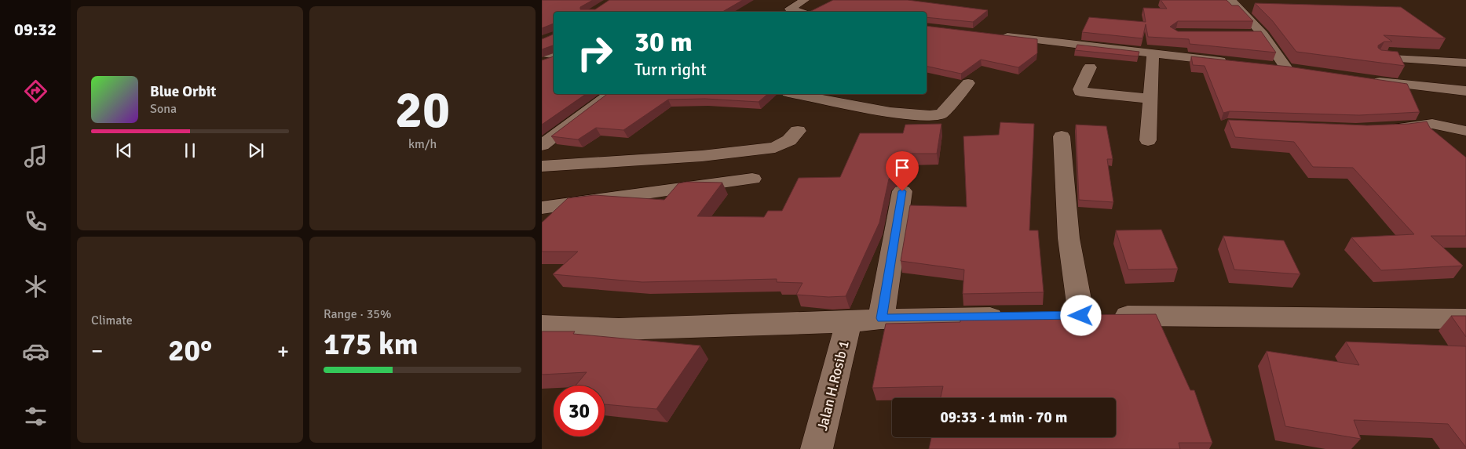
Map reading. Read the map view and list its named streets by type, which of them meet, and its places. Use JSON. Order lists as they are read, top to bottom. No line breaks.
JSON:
{"streets":{"street":["Jalan H.Rosib 1"]},"page":{"tabs":"09:32","tile":[["20","km/h"],"Climate",["Range · 35%","175 km"]],"turn":["30 m","Turn right"],"song":["Blue Orbit","Sona"],"heat":["−","20°","+"],"limit":"30","trip":"09:33 · 1 min · 70 m"}}
